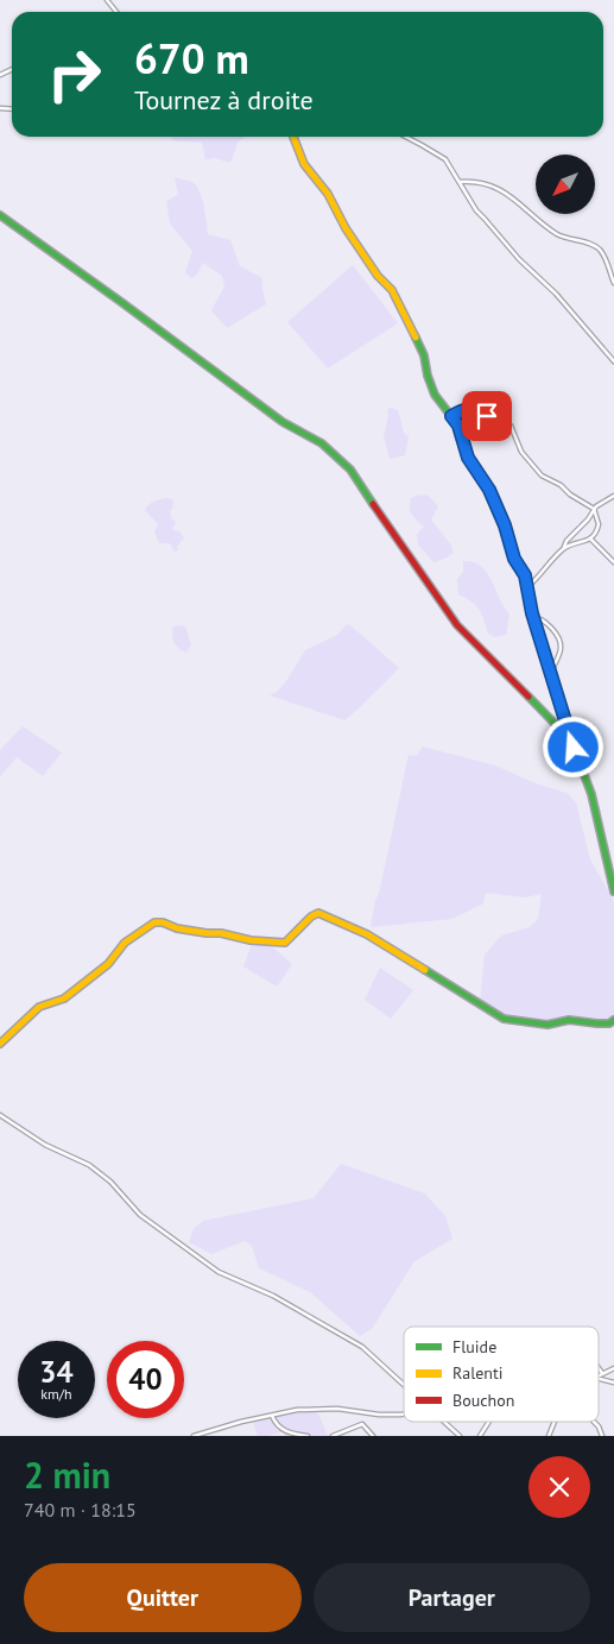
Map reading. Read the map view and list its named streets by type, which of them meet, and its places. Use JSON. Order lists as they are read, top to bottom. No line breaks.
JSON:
{"legend":["Fluide","Ralenti","Bouchon"],"north":"bottom left","page":{"turn":["670 m","Tournez à droite"],"speed":"34 km/h","limit":"40","heading":["2 min","740 m · 18:15"],"buttons":["Quitter","Partager"]}}
